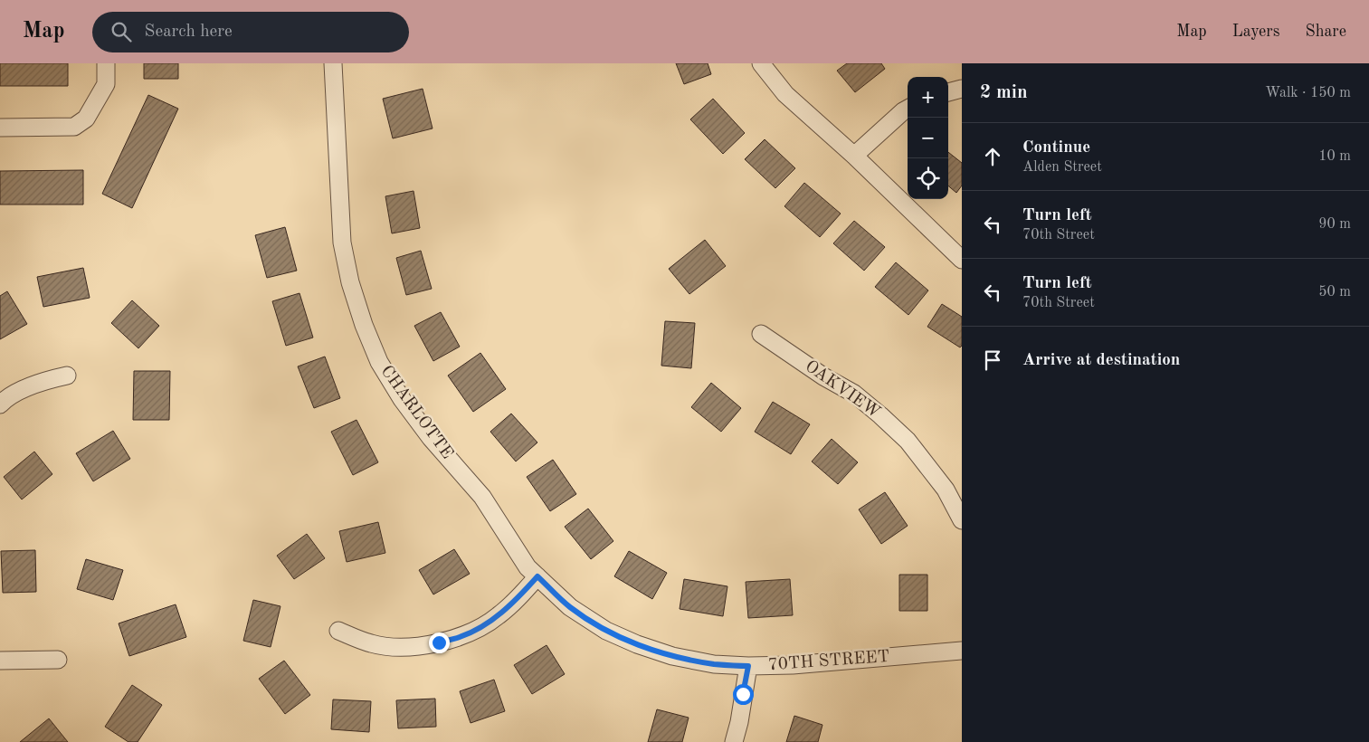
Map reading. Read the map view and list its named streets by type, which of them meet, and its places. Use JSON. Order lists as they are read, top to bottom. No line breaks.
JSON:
{"streets":{"street":["OAKVIEW","CHARLOTTE","70TH STREET"]},"crossings":[["CHARLOTTE","70TH STREET"]],"page":{"header":"Map","search":"Search here","nav":["Map","Layers","Share"],"heading":["2 min","Walk · 150 m"],"map_buttons":["+","−"],"list":[["Continue","Alden Street","10 m"],["Turn left","70th Street","90 m"],["Turn left","70th Street","50 m"],"Arrive at destination"]}}
